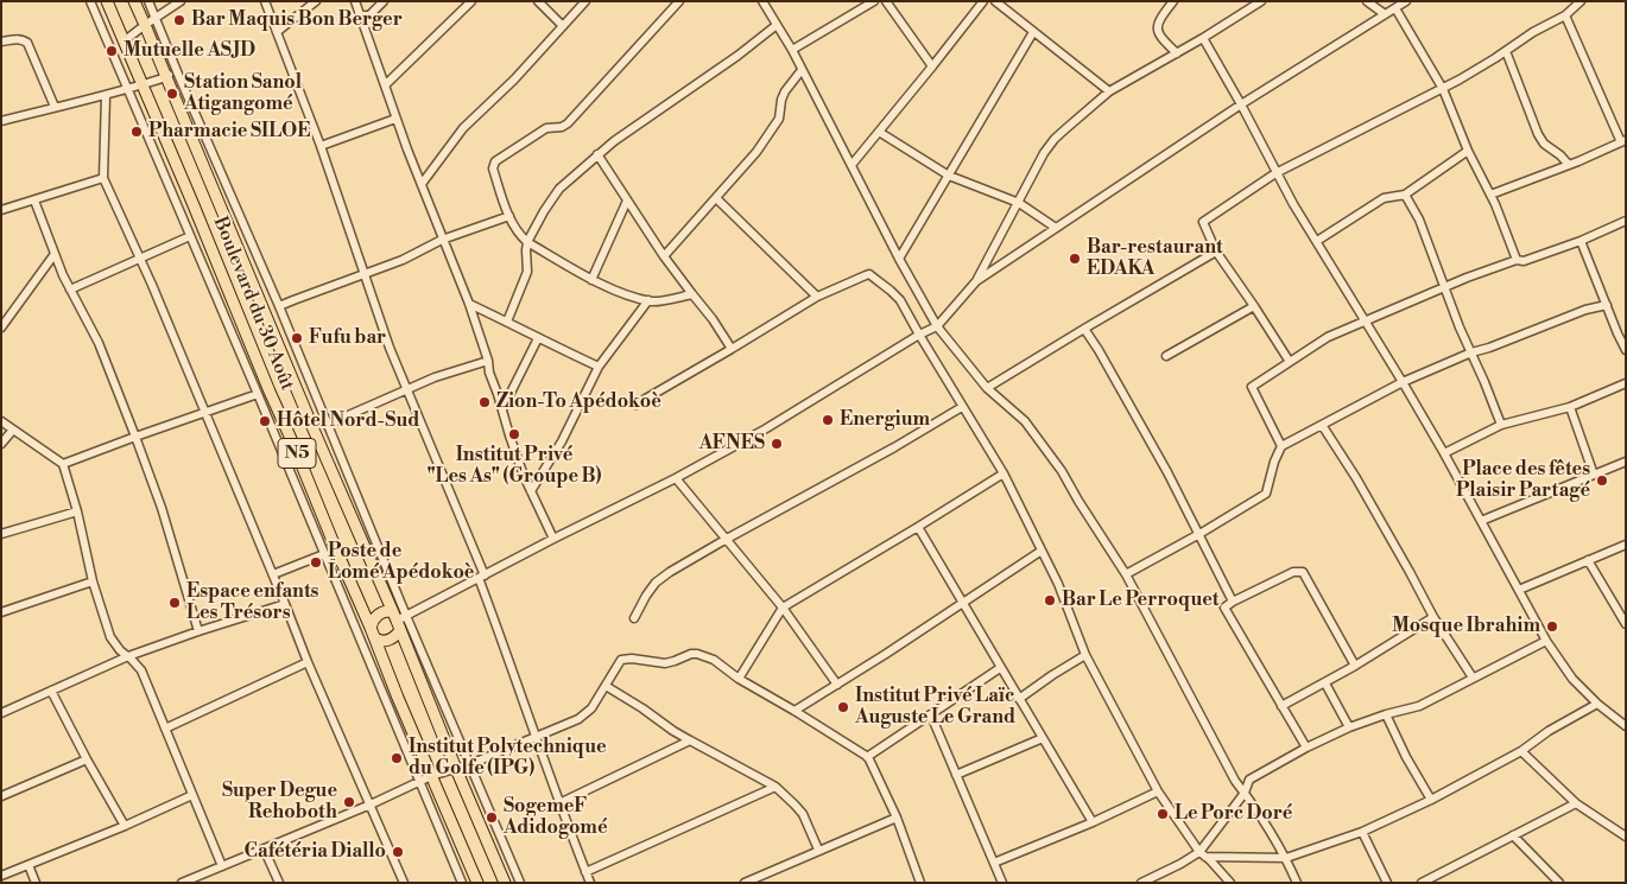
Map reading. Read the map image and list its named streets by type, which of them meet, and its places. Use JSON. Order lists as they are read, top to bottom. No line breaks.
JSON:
{"streets":{"highway":["Boulevard du 30 Août","N5"]},"places":["Bar Maquis Bon Berger","Mutuelle ASJD","Station Sanol Atigangomé","Pharmacie SILOE","Bar-restaurant EDAKA","Fufu bar","Zion-To Apédokoè","Energium","Hôtel Nord-Sud","Institut Privé \"Les As\" (Groupe B)","AFNES","Place des fêtes Plaisir Partagé","Poste de Lomé Apédokoè","Bar Le Perroquet","Espace enfants Les Trésors","Mosque Ibrahim","Institut Privé Laïc Auguste Le Grand","Institut Polytechnique du Golfe (IPG)","Super Degue Rehoboth","Le Porc Doré","SogemeF Adidogomé","Cafétéria Diallo"]}
